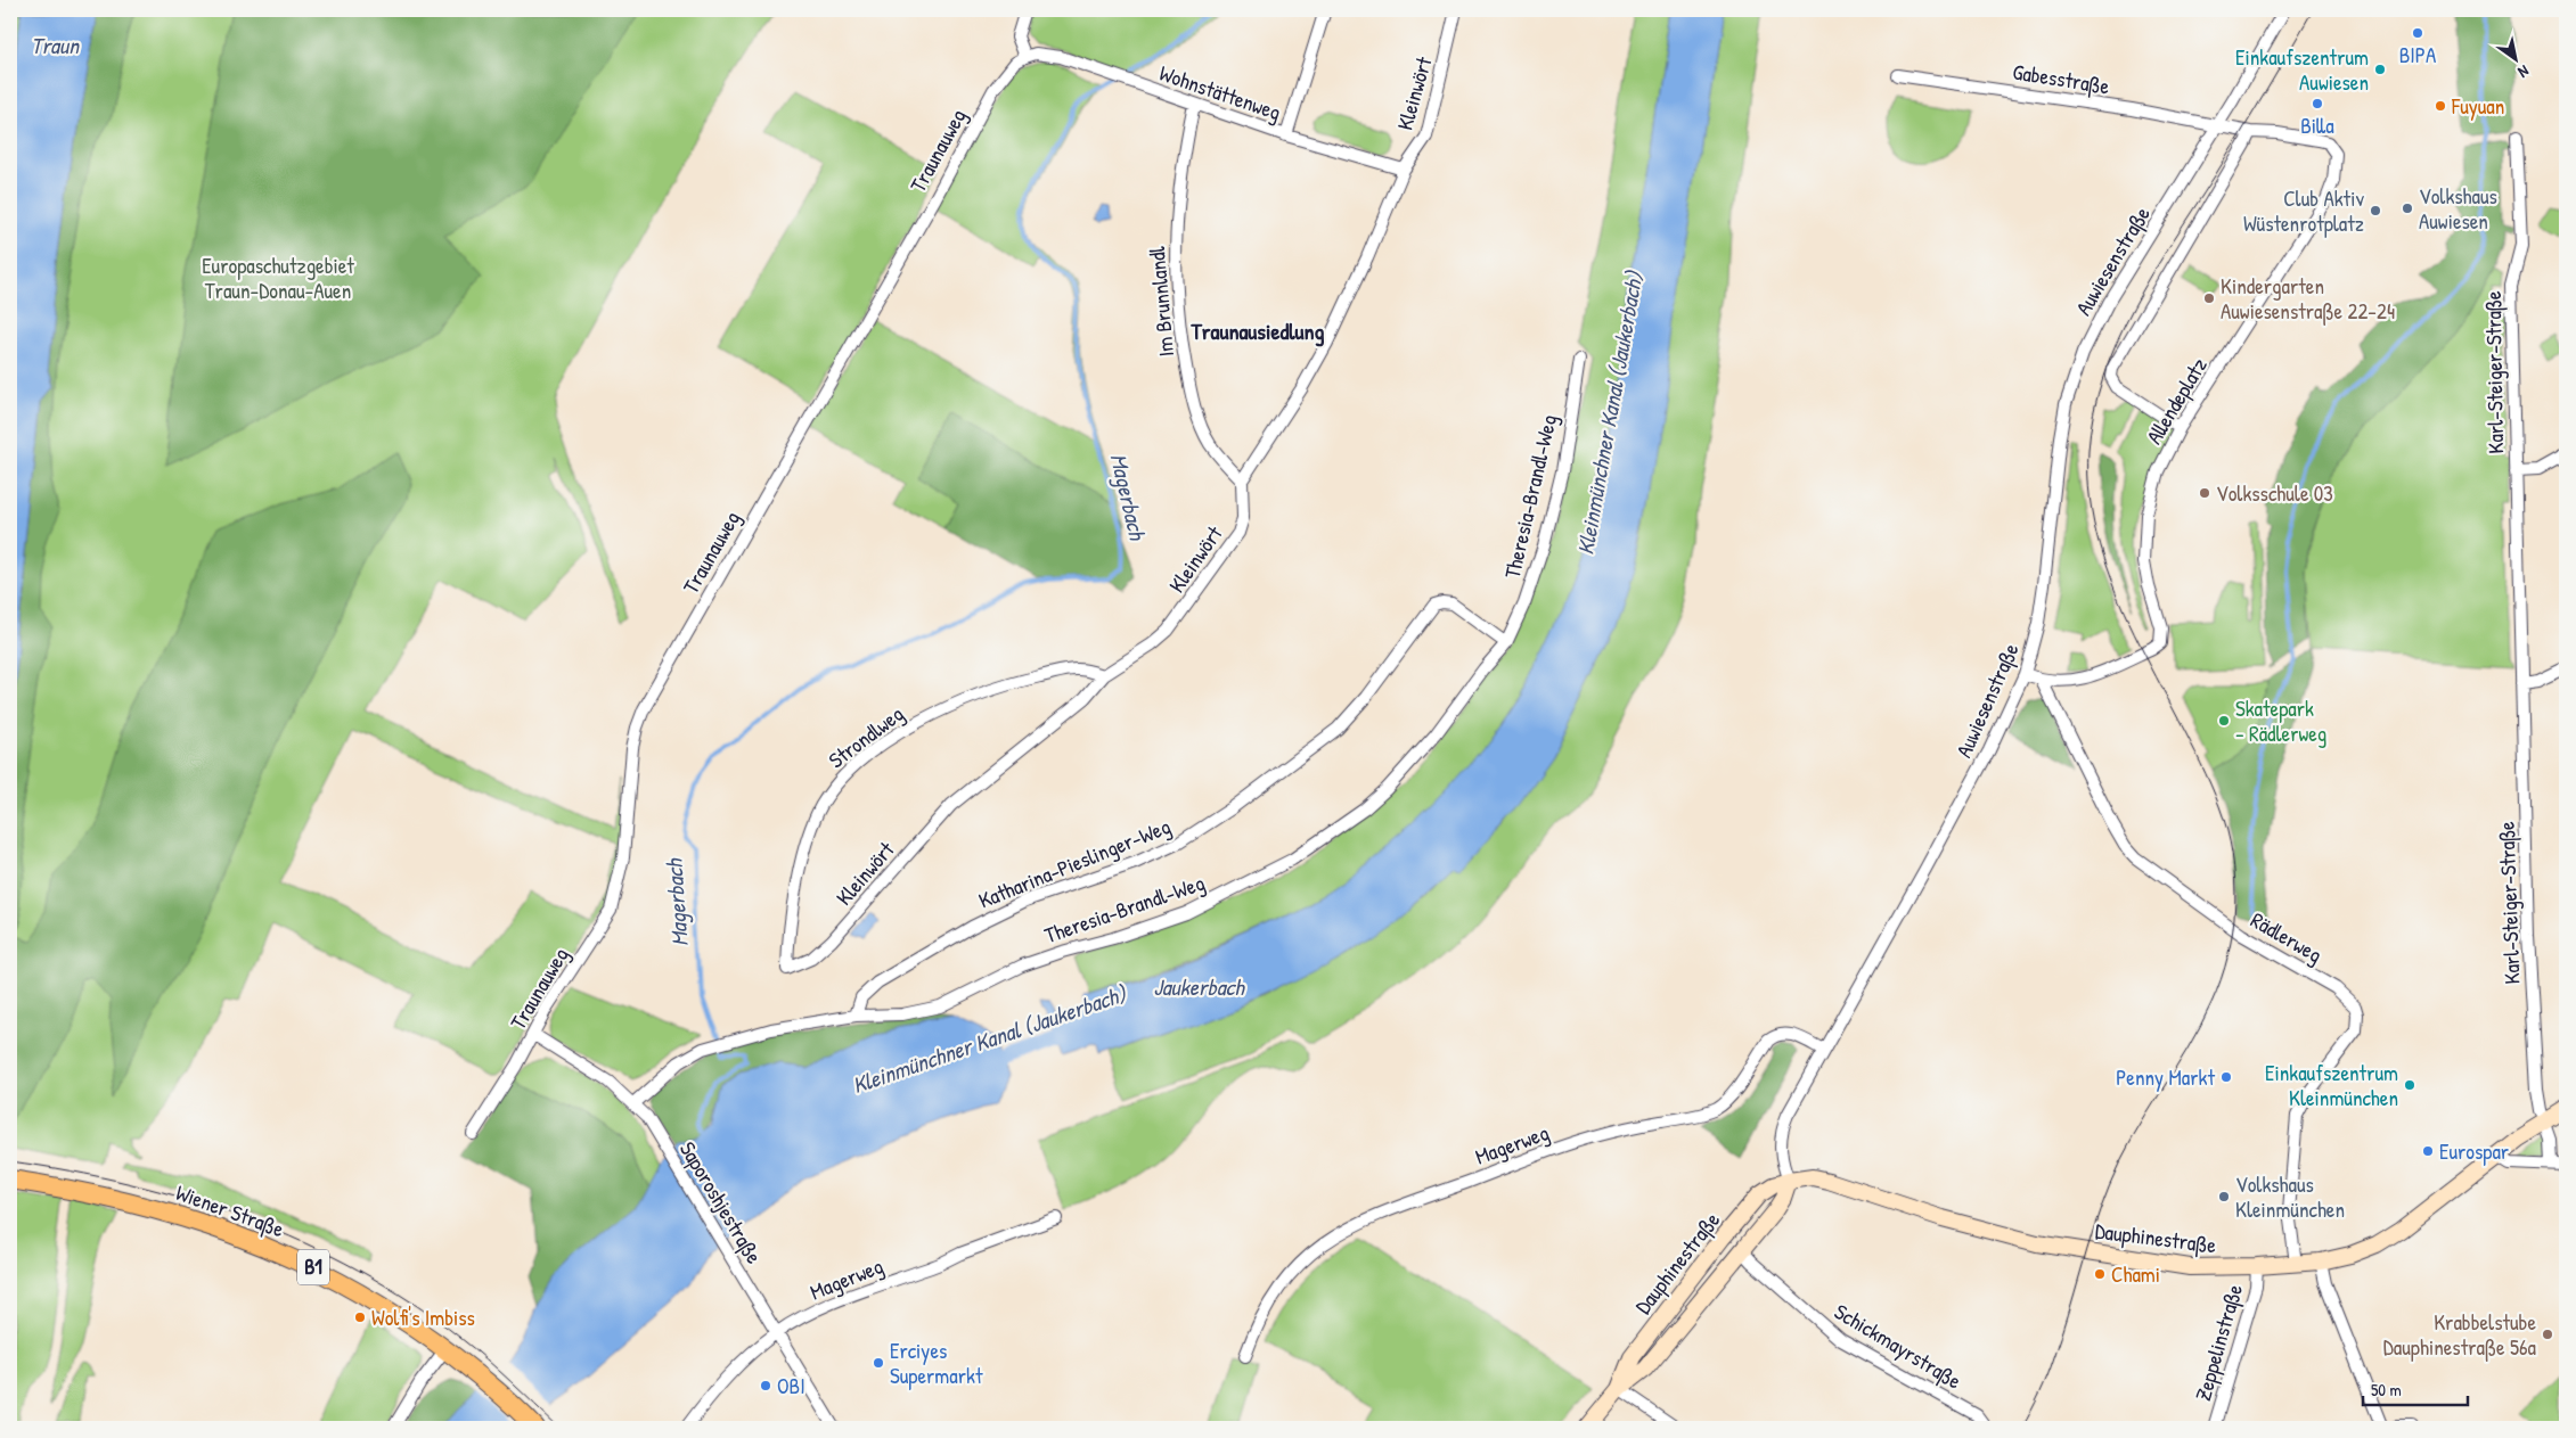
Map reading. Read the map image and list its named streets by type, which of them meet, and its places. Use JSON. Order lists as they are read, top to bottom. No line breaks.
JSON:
{"streets":{"main road":["Wiener Straße","Dauphinestraße","B1"],"street":["Gabesstraße","Wohnstättenweg","Kleinwört","Traunauweg","Auwiesenstraße","Im Brunnlandl","Karl-Steiger-Straße","Allendeplatz","Theresia-Brandl-Weg","Strondlweg","Katharina-Pieslinger-Weg","Rädlerweg","Magerweg","Saporoshjestraße","Zeppelinstraße","Schickmayrstraße"]},"crossings":[["Gabesstraße","Auwiesenstraße"],["Wohnstättenweg","Kleinwört"],["Wohnstättenweg","Traunauweg"],["Wohnstättenweg","Im Brunnlandl"],["Kleinwört","Im Brunnlandl"],["Kleinwört","Strondlweg"],["Traunauweg","Saporoshjestraße"],["Auwiesenstraße","Allendeplatz"],["Auwiesenstraße","Magerweg"],["Auwiesenstraße","Dauphinestraße"],["Karl-Steiger-Straße","Dauphinestraße"],["Allendeplatz","Rädlerweg"],["Theresia-Brandl-Weg","Katharina-Pieslinger-Weg"],["Theresia-Brandl-Weg","Saporoshjestraße"],["Rädlerweg","Dauphinestraße"],["Magerweg","Saporoshjestraße"],["Dauphinestraße","Zeppelinstraße"],["Dauphinestraße","Schickmayrstraße"]],"districts":["Traunausiedlung"],"water":["Traun","Kleinmünchner Kanal (Jaukerbach)","Magerbach","Jaukerbach"],"parks":["Europaschutzgebiet Traun-Donau-Auen"],"places":["BIPA","Einkaufszentrum Auwiesen","Billa","Fuyuan","Volkshaus Auwiesen","Club Aktiv Wüstenrotplatz","Kindergarten Auwiesenstraße 22-24","Volksschule 03","Skatepark - Rädlerweg","Penny Markt","Einkaufszentrum Kleinmünchen","Eurospar","Volkshaus Kleinmünchen","Chami","Wolfi's Imbiss","Krabbelstube Dauphinestraße 56a","Erciyes Supermarkt","OBI"],"scale_bar":"50 m","north":"bottom right"}
